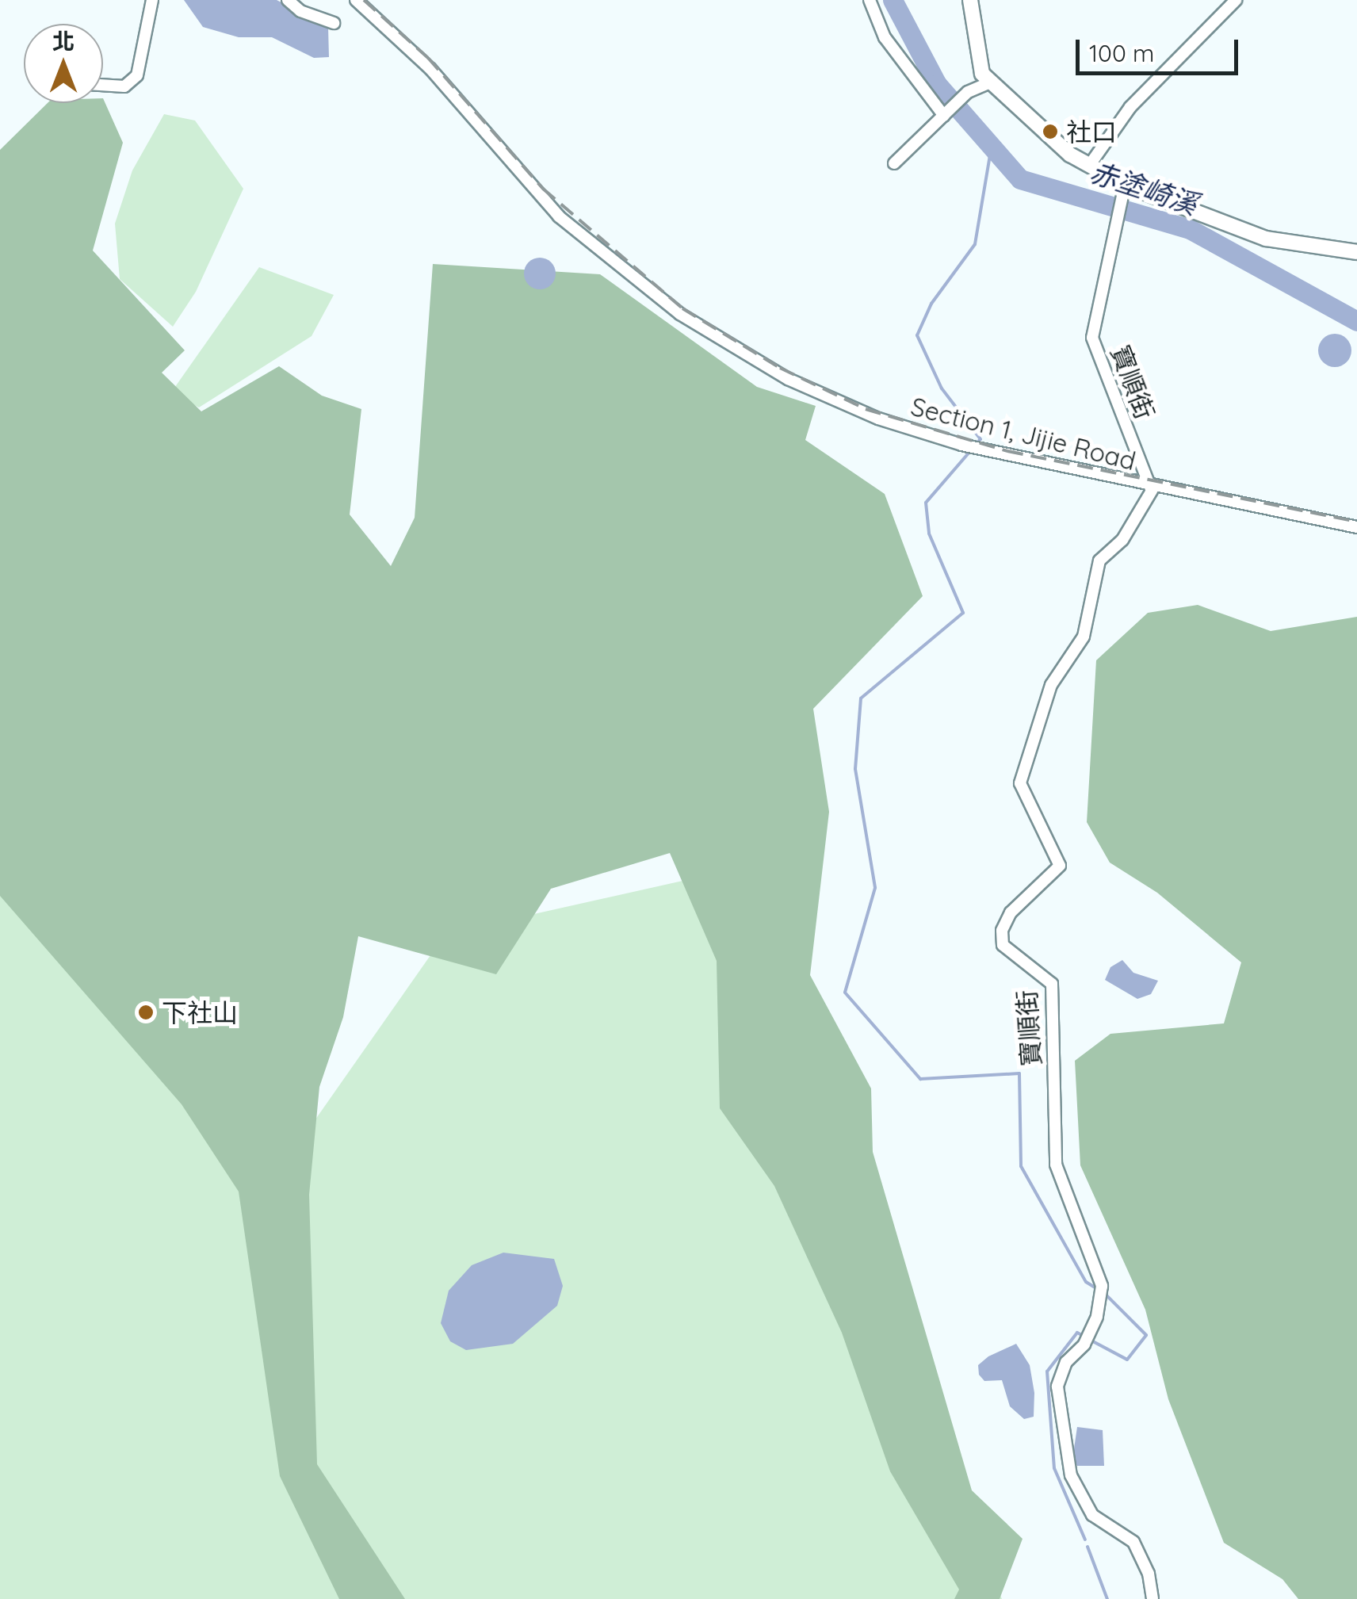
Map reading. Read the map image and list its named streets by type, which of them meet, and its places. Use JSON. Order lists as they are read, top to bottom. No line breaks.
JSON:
{"streets":{"street":["寶順街","Section 1, Jijie Road"]},"crossings":[["寶順街","Section 1, Jijie Road"]],"water":["赤塗崎溪"],"places":["社口","下社山"],"scale_bar":"100 m","north":"top"}
